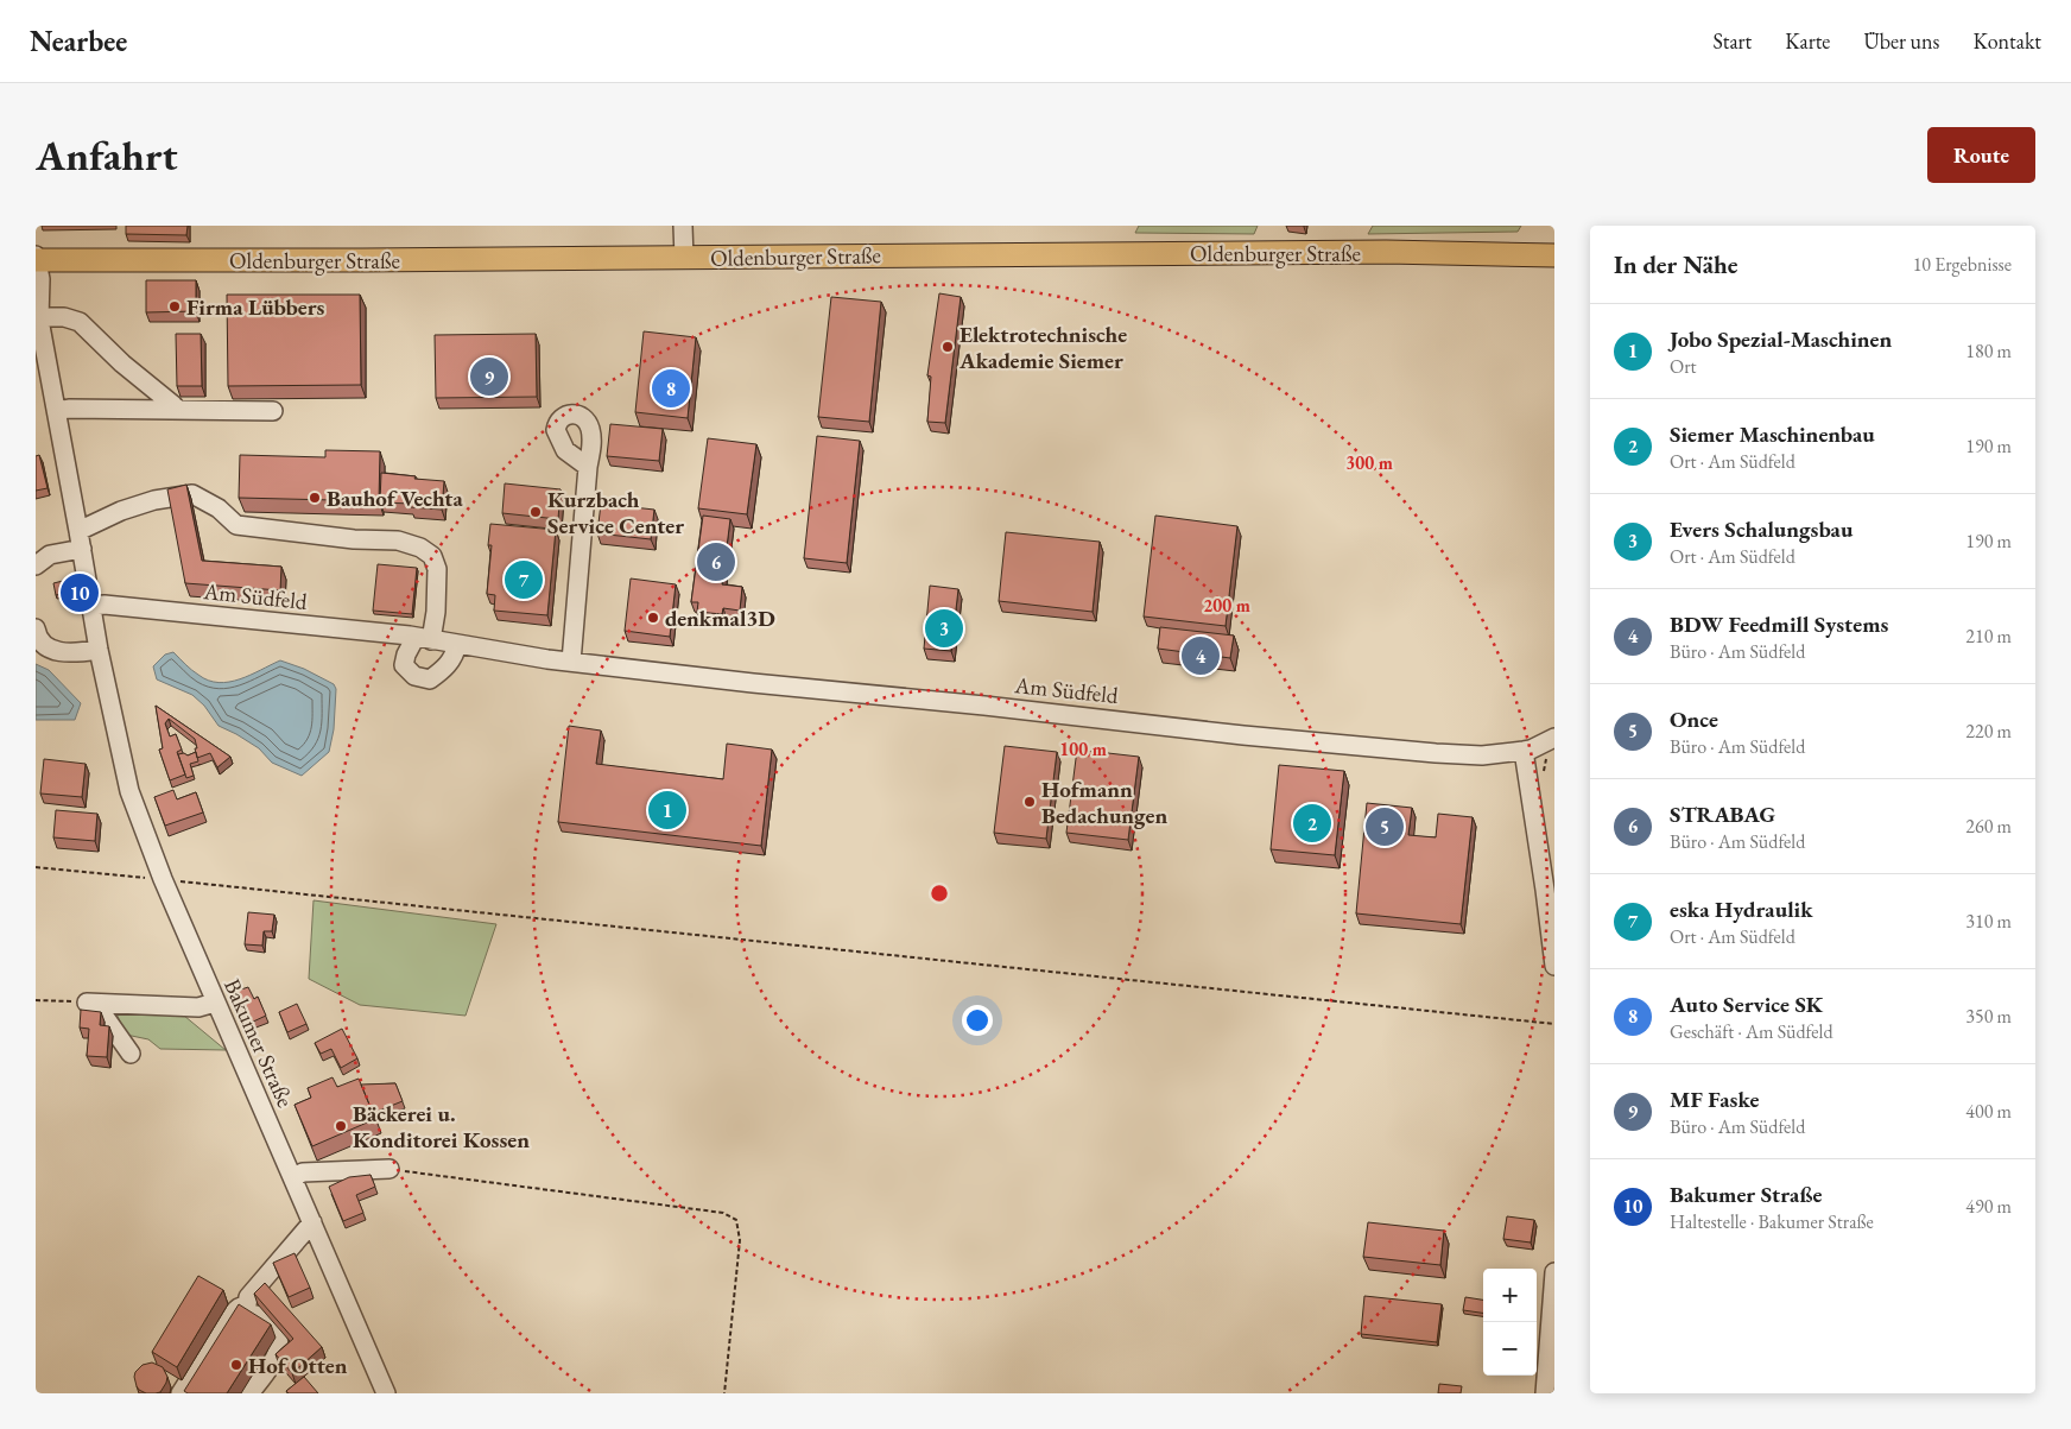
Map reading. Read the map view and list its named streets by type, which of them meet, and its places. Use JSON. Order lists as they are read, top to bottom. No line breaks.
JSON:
{"streets":{"main road":["Oldenburger Straße"],"street":["Am Südfeld","Bakumer Straße"]},"crossings":[["Oldenburger Straße","Bakumer Straße"],["Am Südfeld","Bakumer Straße"]],"places":["Firma Lübbers","Elektrotechnische Akademie Siemer","Bauhof Vechta","Kurzbach Service Center","denkmal3D","Hofmann Bedachungen","Bäckerei u. Konditorei Kossen","Hof Otten"],"page":{"header":"Nearbee","nav":["Start","Karte","Über uns","Kontakt"],"buttons":"Route","title":"Anfahrt","heading":["In der Nähe","10 Ergebnisse"],"list":[{"mark":"1","name":"Jobo Spezial-Maschinen","note":"Ort","value":"180 m"},{"mark":"2","name":"Siemer Maschinenbau","note":"Ort · Am Südfeld","value":"190 m"},{"mark":"3","name":"Evers Schalungsbau","note":"Ort · Am Südfeld","value":"190 m"},{"mark":"4","name":"BDW Feedmill Systems","note":"Büro · Am Südfeld","value":"210 m"},{"mark":"5","name":"Once","note":"Büro · Am Südfeld","value":"220 m"},{"mark":"6","name":"STRABAG","note":"Büro · Am Südfeld","value":"260 m"},{"mark":"7","name":"eska Hydraulik","note":"Ort · Am Südfeld","value":"310 m"},{"mark":"8","name":"Auto Service SK","note":"Geschäft · Am Südfeld","value":"350 m"},{"mark":"9","name":"MF Faske","note":"Büro · Am Südfeld","value":"400 m"},{"mark":"10","name":"Bakumer Straße","note":"Haltestelle · Bakumer Straße","value":"490 m"}],"pins":["9","8","6","7","10","3","4","1","2","5"],"map_buttons":["+","−"]},"rings":["300 m","200 m","100 m"]}
